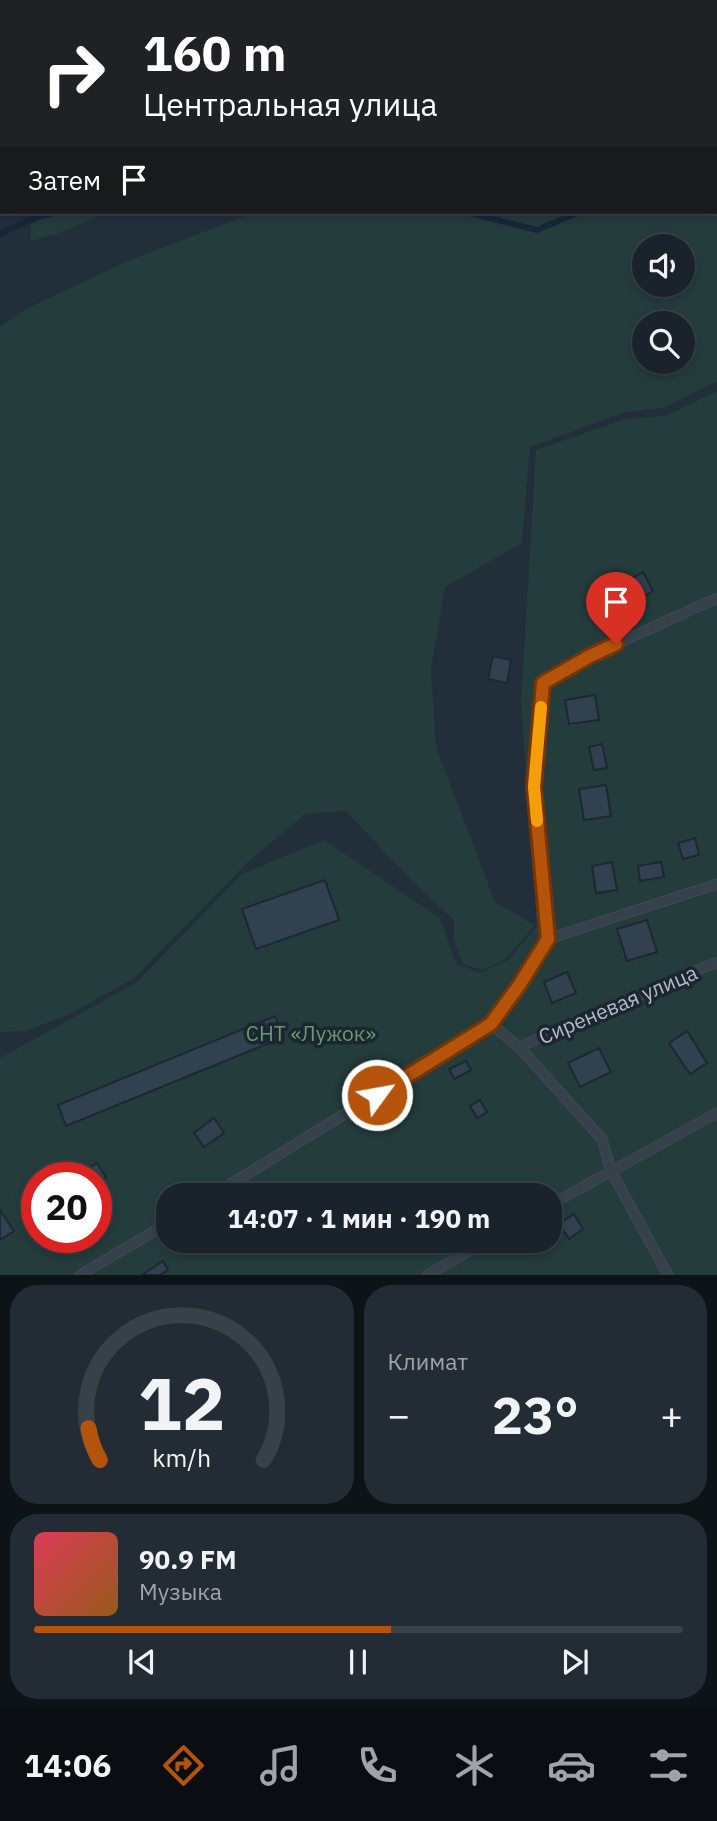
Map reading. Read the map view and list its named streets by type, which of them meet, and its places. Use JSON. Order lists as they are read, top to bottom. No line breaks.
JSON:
{"streets":{"lane":["Сиреневая улица"]},"parks":["СНТ «Лужок»"],"page":{"turn":["160 m","Центральная улица"],"then":"Затем","limit":"20","trip":"14:07 · 1 мин · 190 m","tile":"Климат","heat":["−","23°","+"],"song":["90.9 FM","Музыка"],"tabs":"14:06","gauge":["12","km/h"]}}
